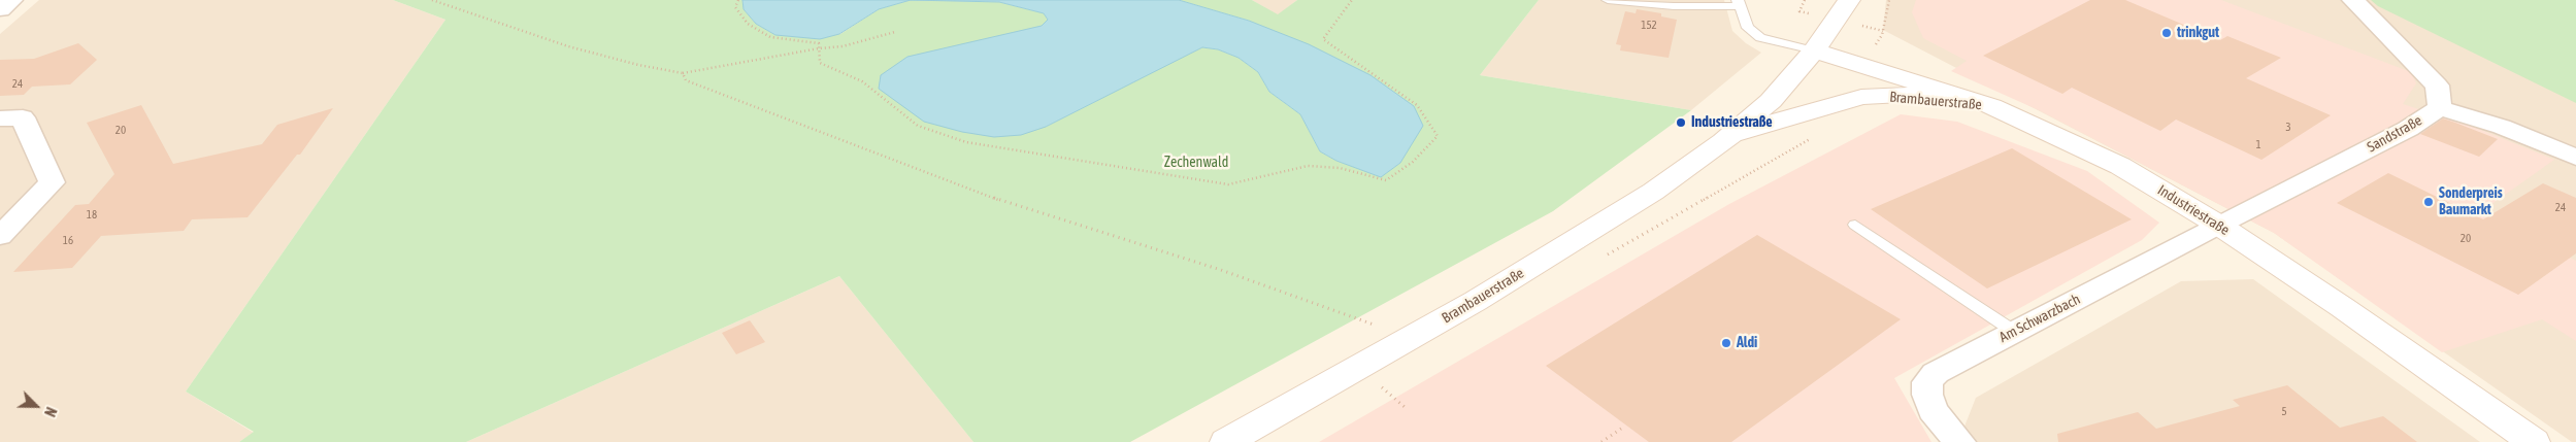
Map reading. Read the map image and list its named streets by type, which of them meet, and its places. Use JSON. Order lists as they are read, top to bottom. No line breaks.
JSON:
{"streets":{"main road":["Brambauerstraße","Industriestraße"],"street":["Sandstraße","Am Schwarzbach"]},"crossings":[["Brambauerstraße","Industriestraße"],["Sandstraße","Industriestraße"],["Sandstraße","Am Schwarzbach"],["Industriestraße","Am Schwarzbach"]],"parks":["Zechenwald"],"places":["trinkgut","Industriestraße","Sonderpreis Baumarkt","Aldi"],"house_numbers":["152","24","3","20","1","24","18","20","16","5"],"north":"bottom right"}
